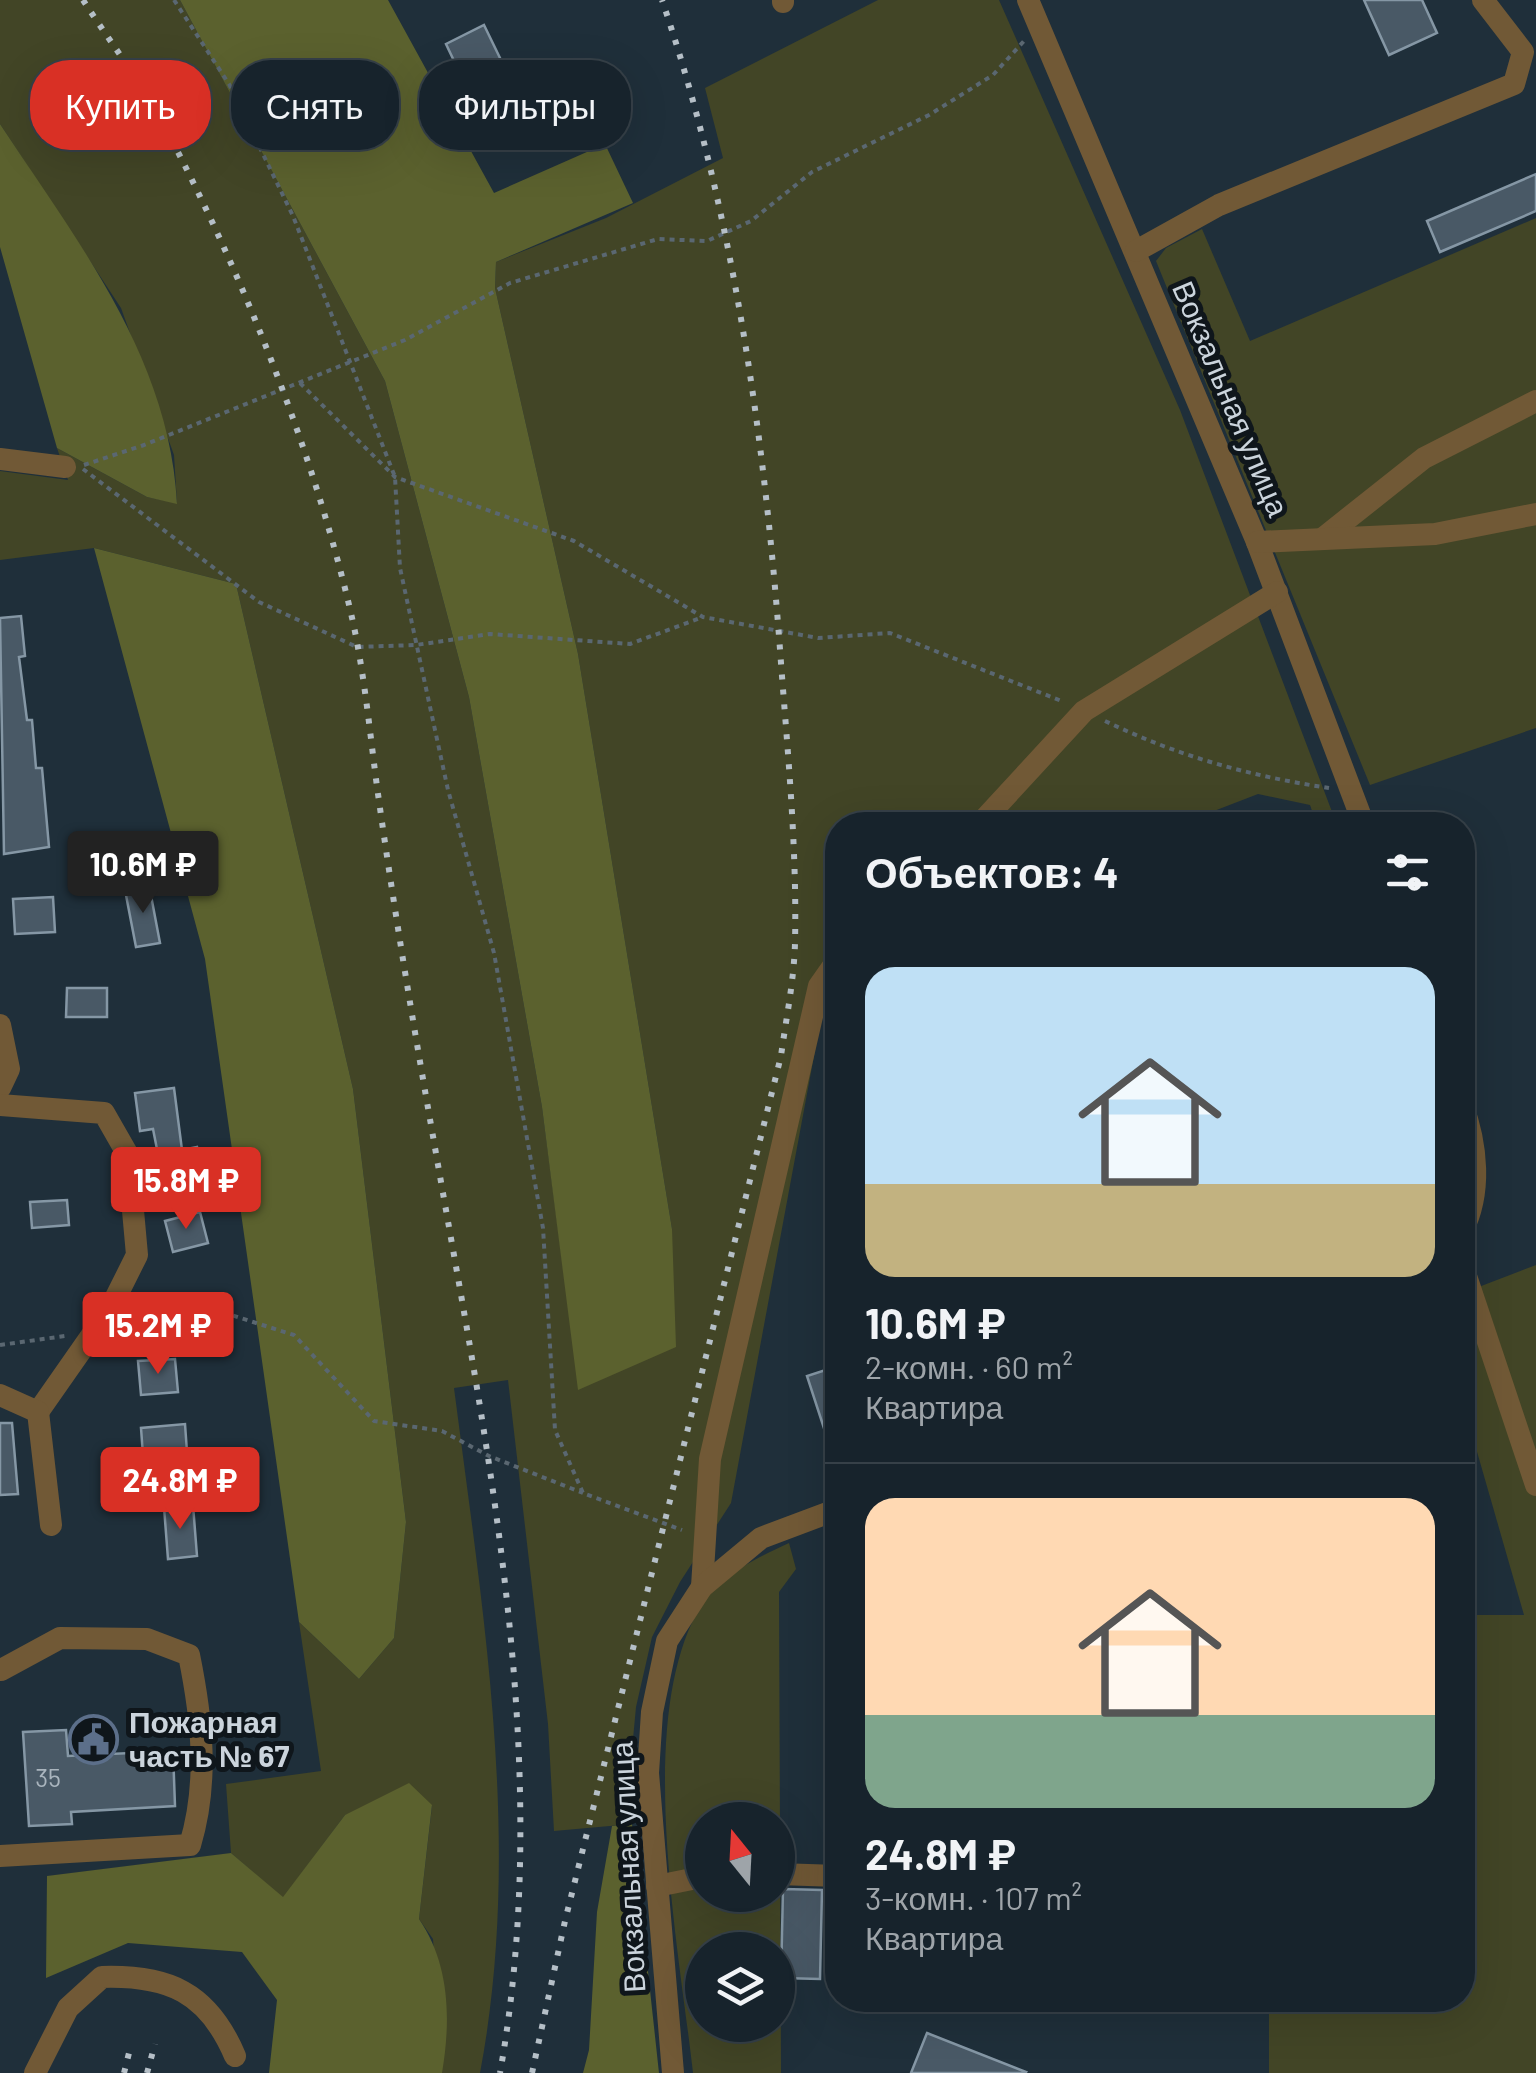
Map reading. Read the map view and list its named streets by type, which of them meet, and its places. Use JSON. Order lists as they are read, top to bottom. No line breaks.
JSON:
{"streets":{"street":["Вокзальная улица"]},"places":{"public building":["Пожарная часть № 67"]},"house_numbers":["35"],"north":"top","page":{"chip":["Купить","Снять","Фильтры"],"heading":"Объектов: 4","price":["10.6M ₽","15.8M ₽","15.2M ₽","24.8M ₽"],"list":[{"name":"10.6M ₽","note":"2-комн. · 60 m² · Квартира"},{"name":"24.8M ₽","note":"3-комн. · 107 m² · Квартира"}]}}
